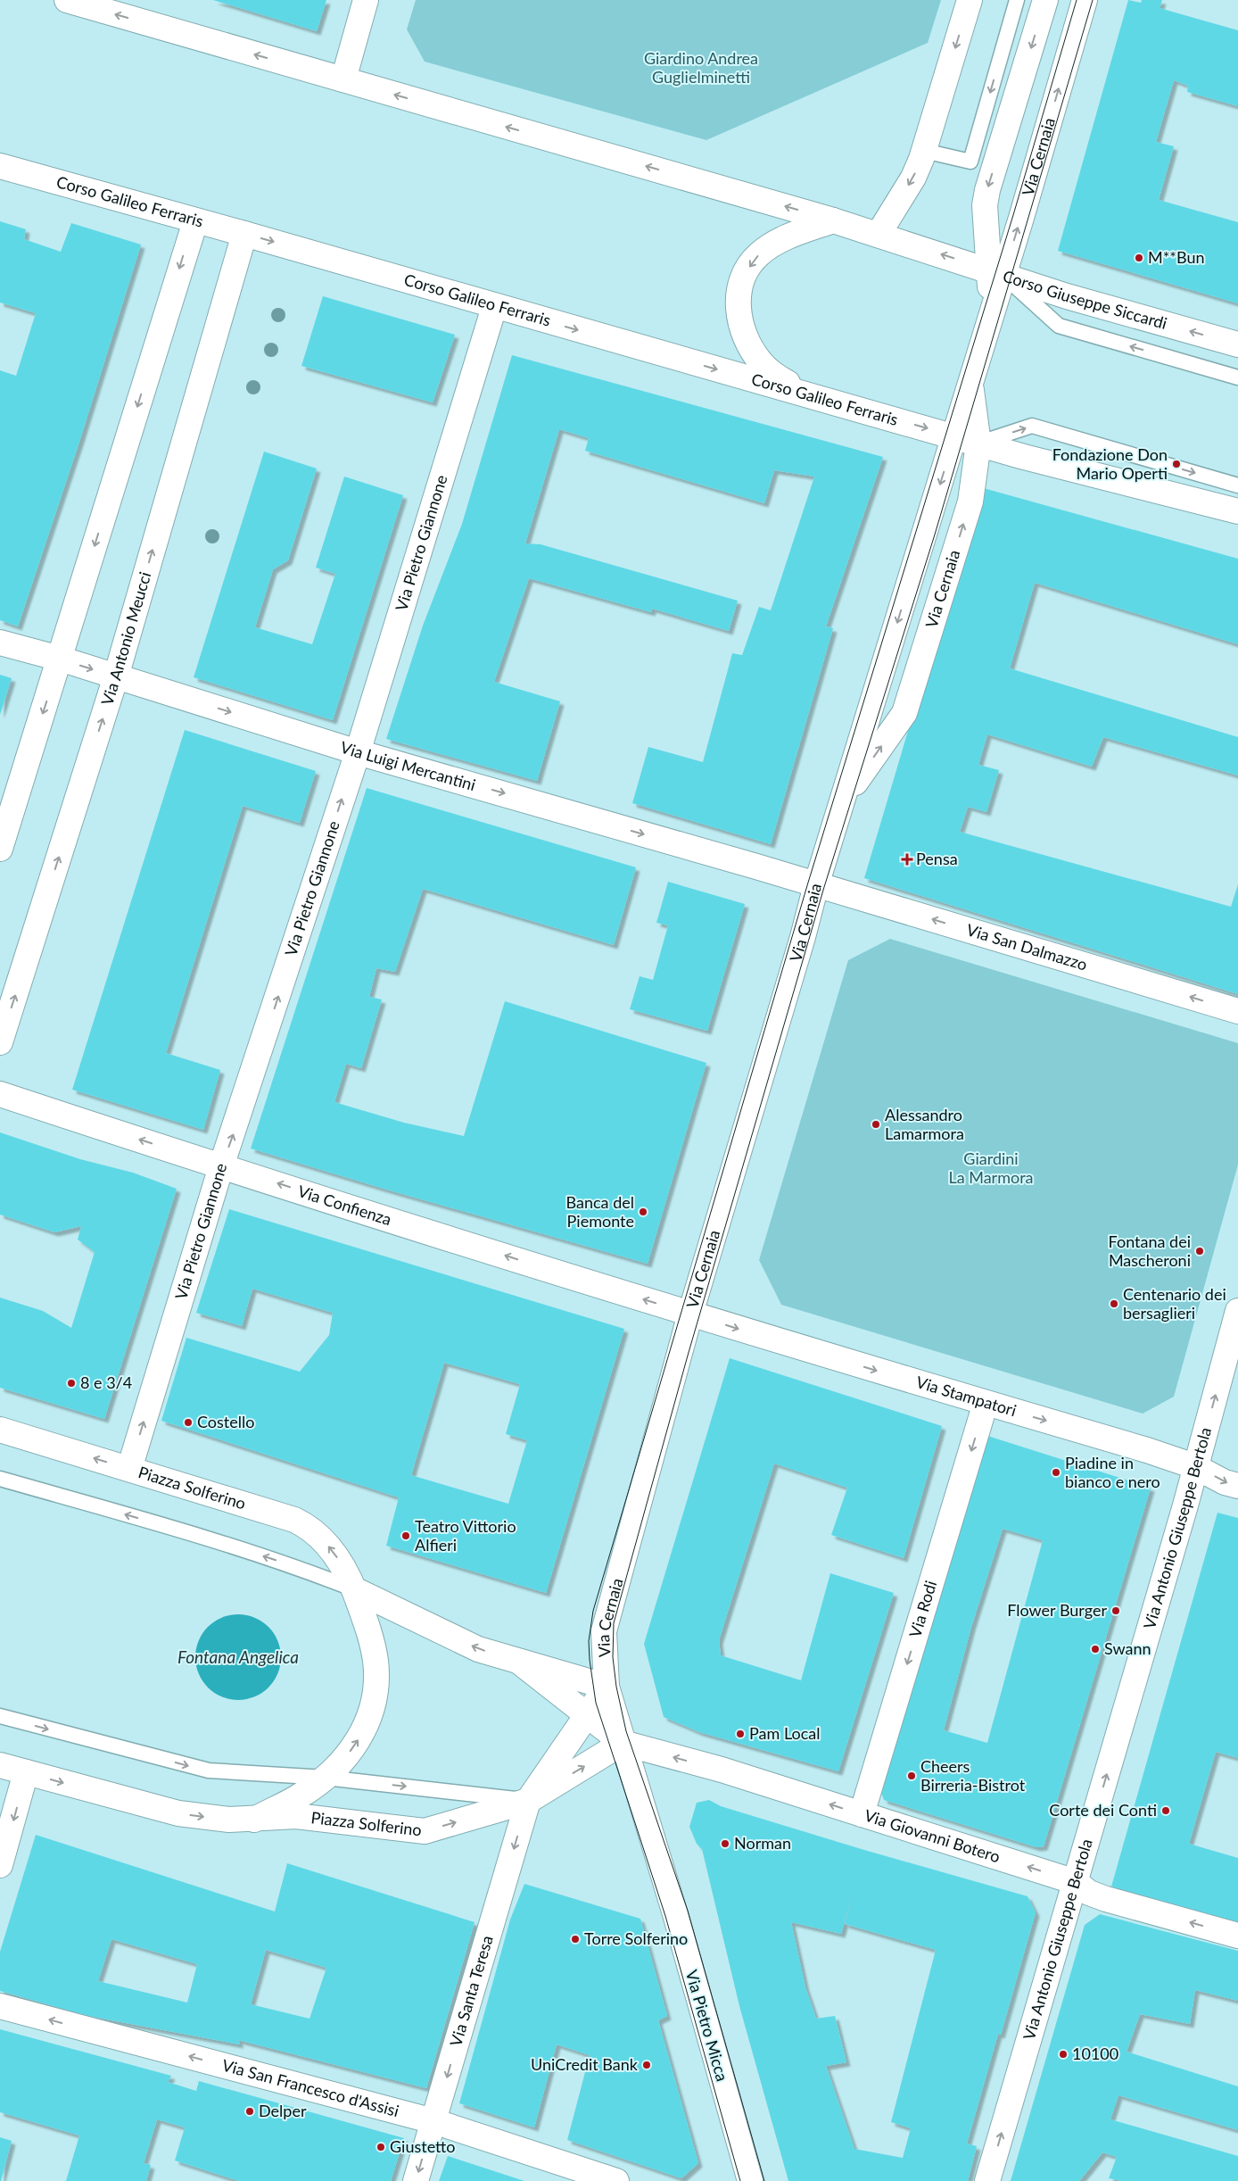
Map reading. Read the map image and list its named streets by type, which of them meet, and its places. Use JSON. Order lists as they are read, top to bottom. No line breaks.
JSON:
{"streets":{"street":["Via Cernaia","Corso Galileo Ferraris","Corso Giuseppe Siccardi","Via Pietro Giannone","Via Antonio Meucci","Via Luigi Mercantini","Via San Dalmazzo","Via Confienza","Via Stampatori","Piazza Solferino","Via Antonio Giuseppe Bertola","Via Rodi","Via Giovanni Botero","Via Santa Teresa","Via Pietro Micca","Via San Francesco d'Assisi"]},"crossings":[["Via Cernaia","Corso Galileo Ferraris"],["Via Cernaia","Corso Giuseppe Siccardi"],["Via Cernaia","Via Luigi Mercantini"],["Via Cernaia","Via San Dalmazzo"],["Via Cernaia","Via Confienza"],["Via Cernaia","Via Stampatori"],["Via Cernaia","Piazza Solferino"],["Via Cernaia","Via Giovanni Botero"],["Via Cernaia","Via Pietro Micca"],["Corso Galileo Ferraris","Via Pietro Giannone"],["Corso Galileo Ferraris","Via Antonio Meucci"],["Via Pietro Giannone","Via Luigi Mercantini"],["Via Pietro Giannone","Via Confienza"],["Via Pietro Giannone","Piazza Solferino"],["Via Antonio Meucci","Via Luigi Mercantini"],["Via Luigi Mercantini","Via San Dalmazzo"],["Via Confienza","Via Stampatori"],["Via Stampatori","Via Antonio Giuseppe Bertola"],["Via Stampatori","Via Rodi"],["Piazza Solferino","Via Giovanni Botero"],["Piazza Solferino","Via Santa Teresa"],["Piazza Solferino","Via Pietro Micca"],["Via Antonio Giuseppe Bertola","Via Giovanni Botero"],["Via Rodi","Via Giovanni Botero"],["Via Giovanni Botero","Via Pietro Micca"],["Via Santa Teresa","Via San Francesco d'Assisi"]],"one_way":["Via Pietro Giannone","Via Luigi Mercantini","Via San Dalmazzo","Via Confienza","Via Stampatori","Via Antonio Giuseppe Bertola","Via Rodi","Via Giovanni Botero","Via Santa Teresa","Via San Francesco d'Assisi"],"water":["Fontana Angelica"],"parks":["Giardino Andrea Guglielminetti","Giardini La Marmora"],"places":{"other":["M**Bun","Fondazione Don Mario Operti","Alessandro Lamarmora","Banca del Piemonte","Fontana dei Mascheroni","Centenario dei bersaglieri","8 e 3/4","Costello","Piadine in bianco e nero","Teatro Vittorio Alfieri","Flower Burger","Swann","Pam Local","Cheers Birreria-Bistrot","Corte dei Conti","Norman","Torre Solferino","10100","UniCredit Bank","Delper","Giustetto"],"health":["Pensa"]}}
